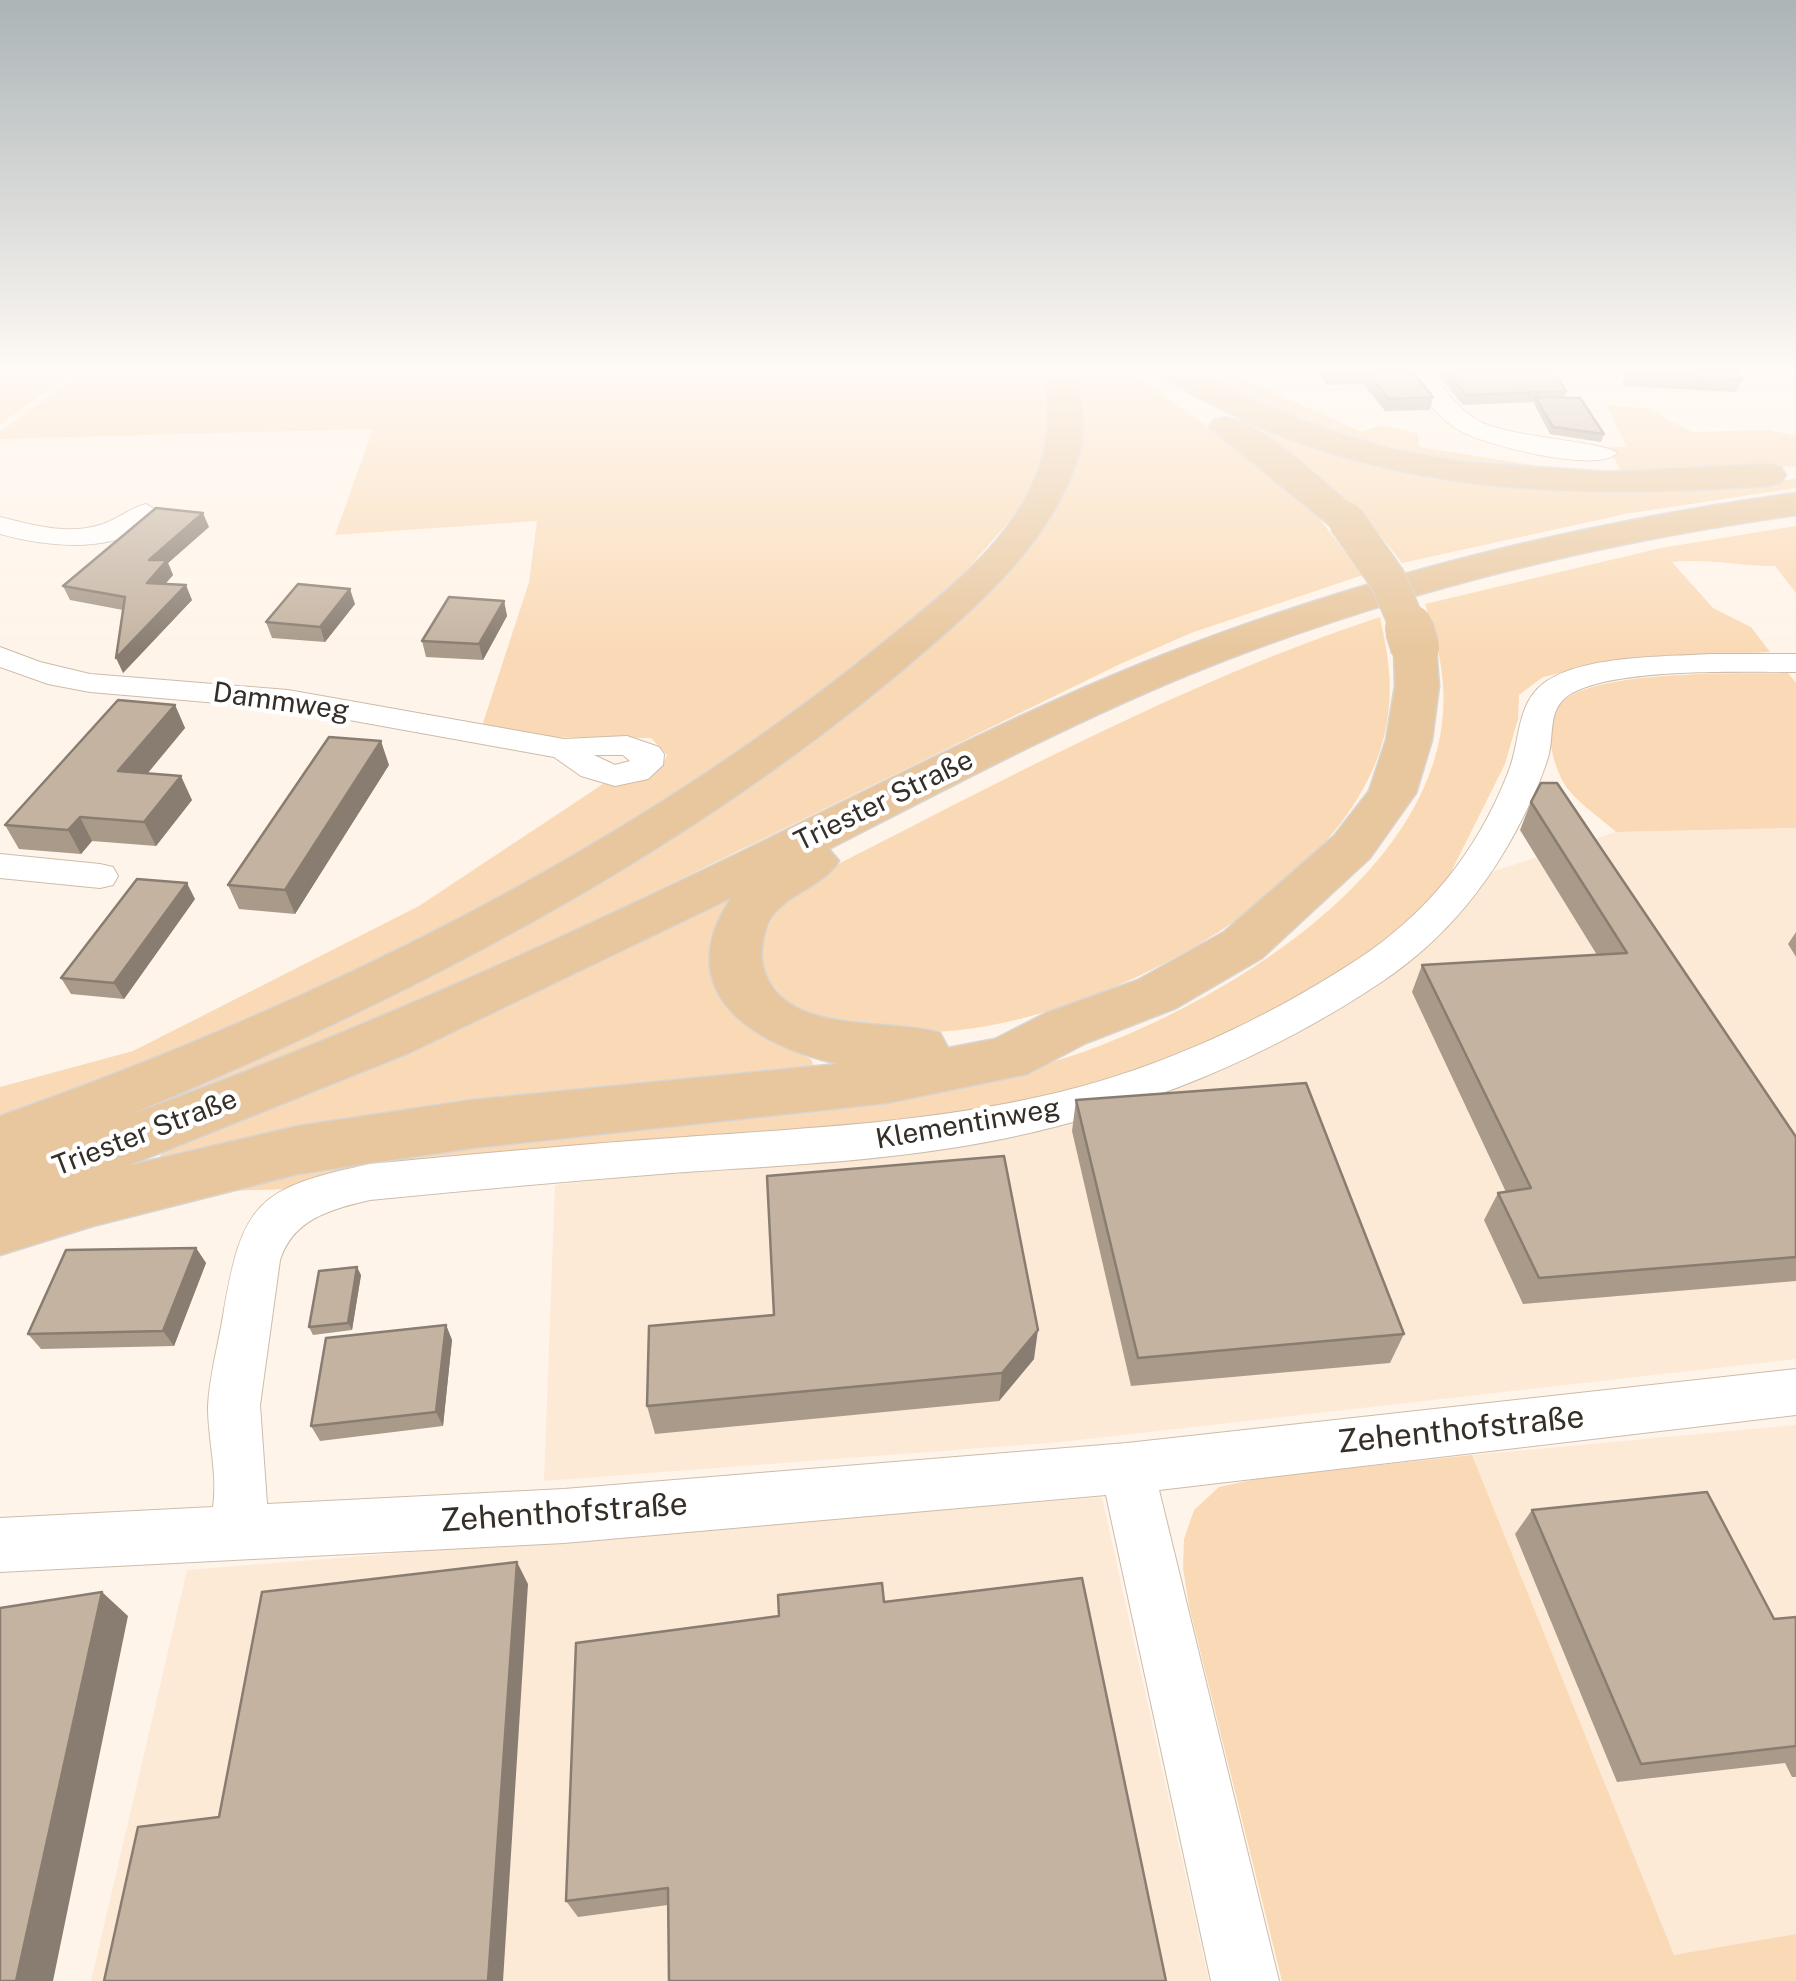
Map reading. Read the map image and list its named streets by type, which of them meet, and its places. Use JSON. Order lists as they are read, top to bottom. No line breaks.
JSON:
{"streets":{"main road":["Triester Straße"],"street":["Dammweg","Klementinweg","Zehenthofstraße"]},"crossings":[["Klementinweg","Zehenthofstraße"]]}
